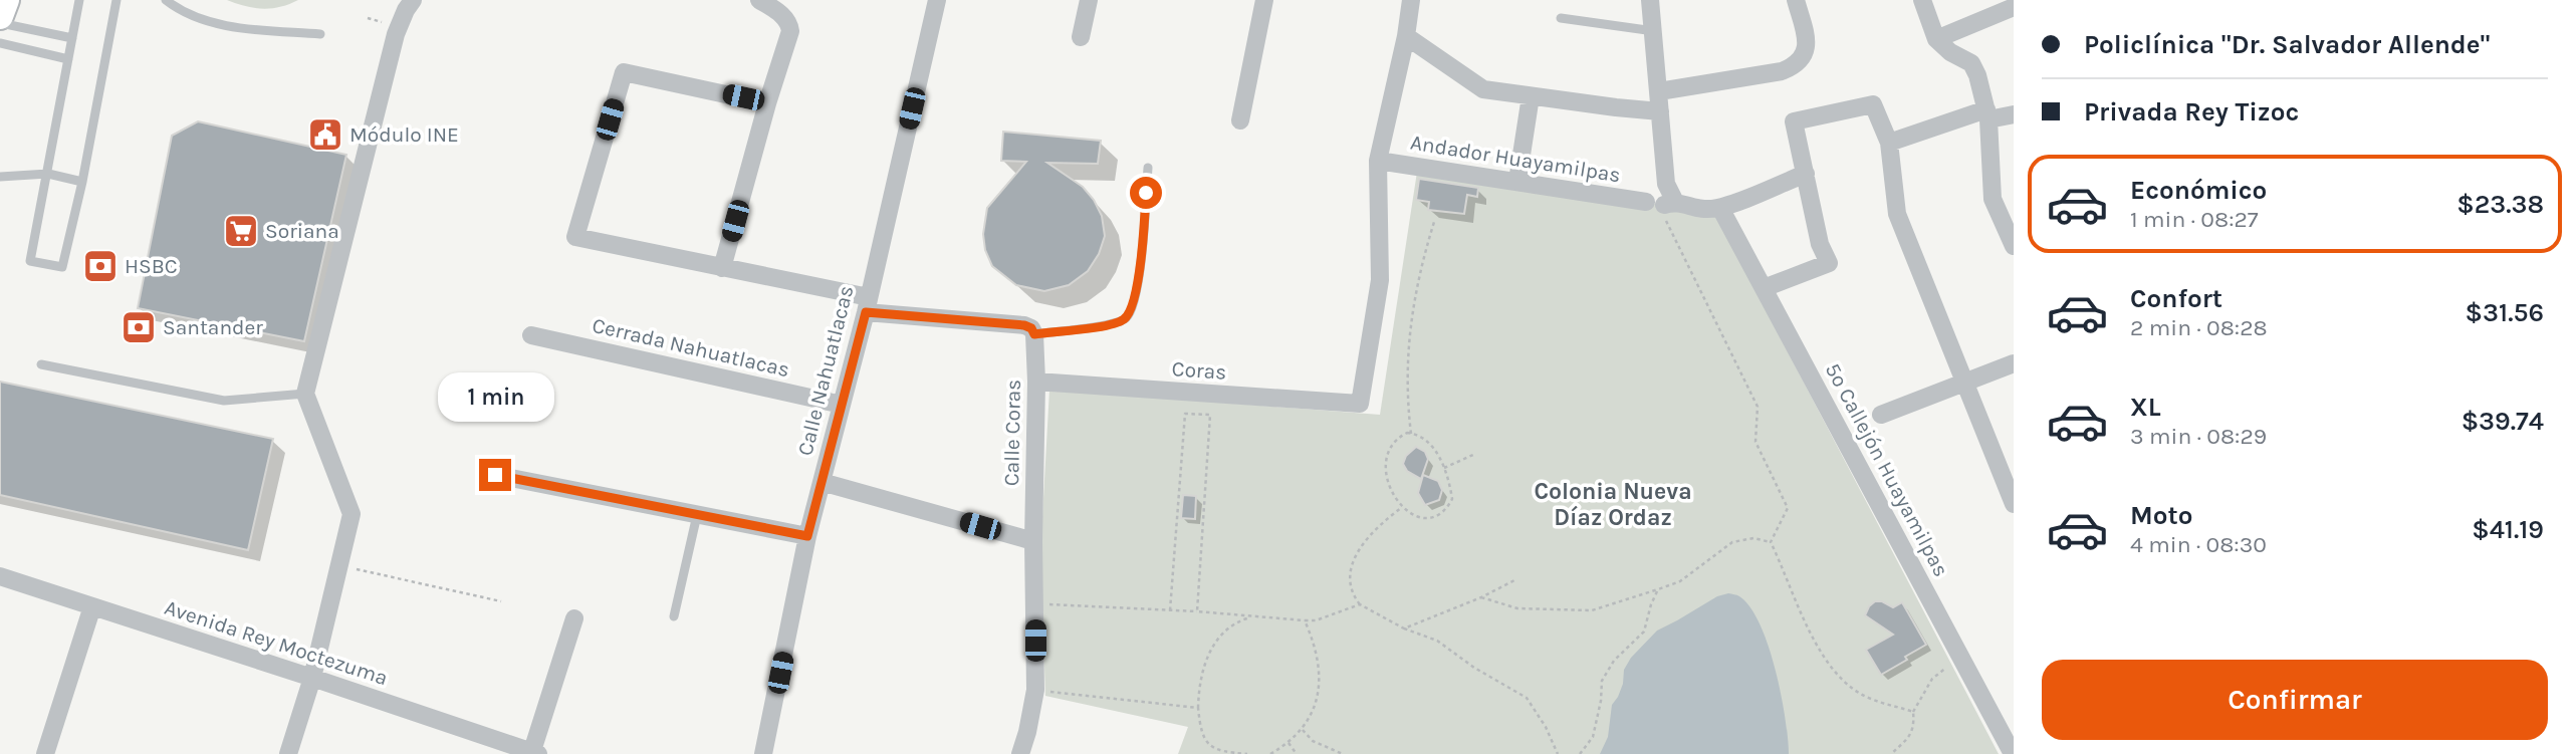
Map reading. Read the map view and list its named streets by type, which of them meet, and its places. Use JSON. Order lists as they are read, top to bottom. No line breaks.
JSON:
{"streets":{"street":["Andador Huayamilpas","Cerrada Nahuatlacas","Calle Nahuatlacas","Coras","Calle Coras","5º Callejón Huayamilpas","Avenida Rey Moctezuma"]},"crossings":[["Andador Huayamilpas","Coras"],["Cerrada Nahuatlacas","Calle Nahuatlacas"],["Coras","Calle Coras"]],"districts":["Colonia Nueva Díaz Ordaz"],"places":{"public building":["Módulo INE"],"supermarket":["Soriana"],"bank":["HSBC","Santander"]},"page":{"banner":["Policlínica \"Dr. Salvador Allende\"","Privada Rey Tizoc"],"list":[{"name":"Económico","note":"1 min · 08:27","value":"$23.38"},{"name":"Confort","note":"2 min · 08:28","value":"$31.56"},{"name":"XL","note":"3 min · 08:29","value":"$39.74"},{"name":"Moto","note":"4 min · 08:30","value":"$41.19"}],"bubble":"1 min","buttons":"Confirmar"}}
